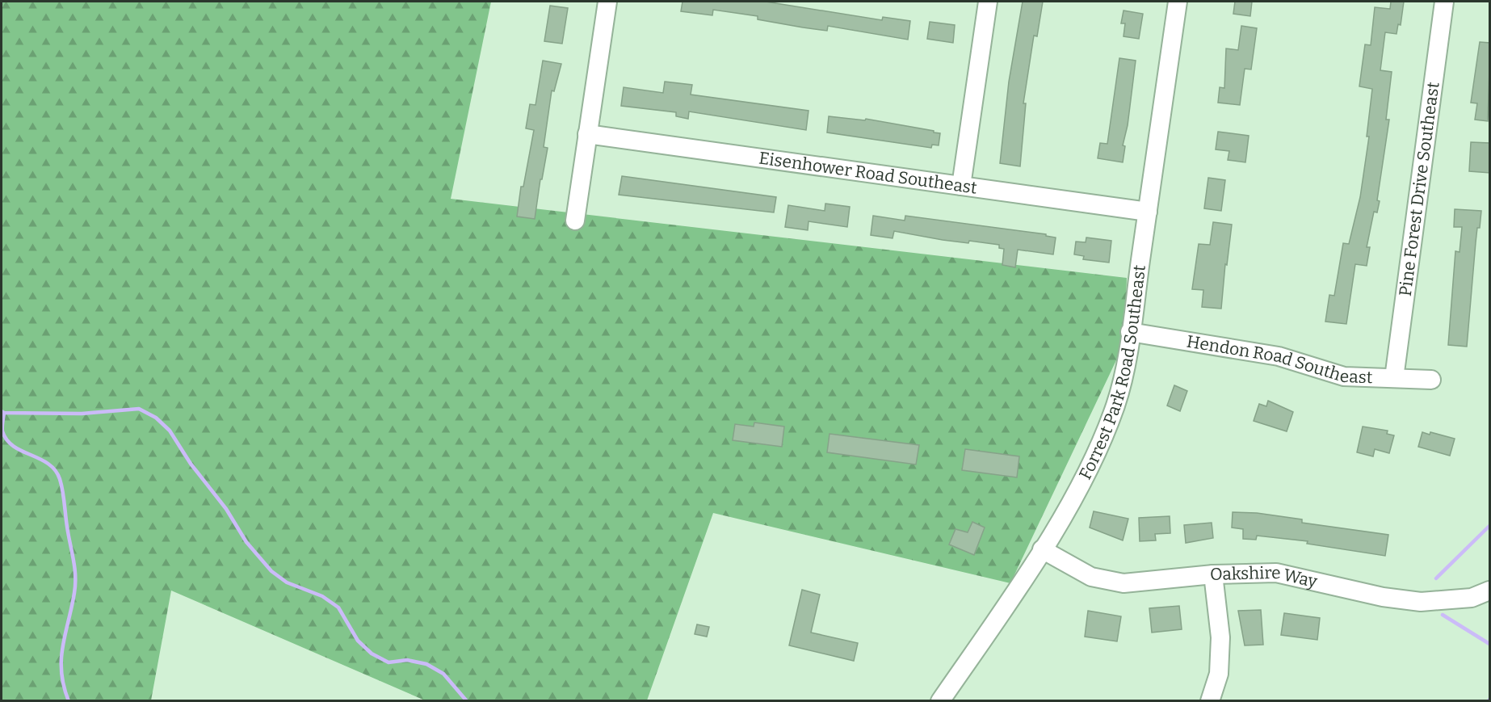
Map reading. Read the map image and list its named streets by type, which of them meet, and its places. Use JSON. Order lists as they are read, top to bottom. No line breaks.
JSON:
{"streets":{"street":["Eisenhower Road Southeast","Pine Forest Drive Southeast","Hendon Road Southeast","Forrest Park Road Southeast","Oakshire Way"]},"crossings":[["Eisenhower Road Southeast","Forrest Park Road Southeast"],["Pine Forest Drive Southeast","Hendon Road Southeast"],["Hendon Road Southeast","Forrest Park Road Southeast"],["Forrest Park Road Southeast","Oakshire Way"]]}
